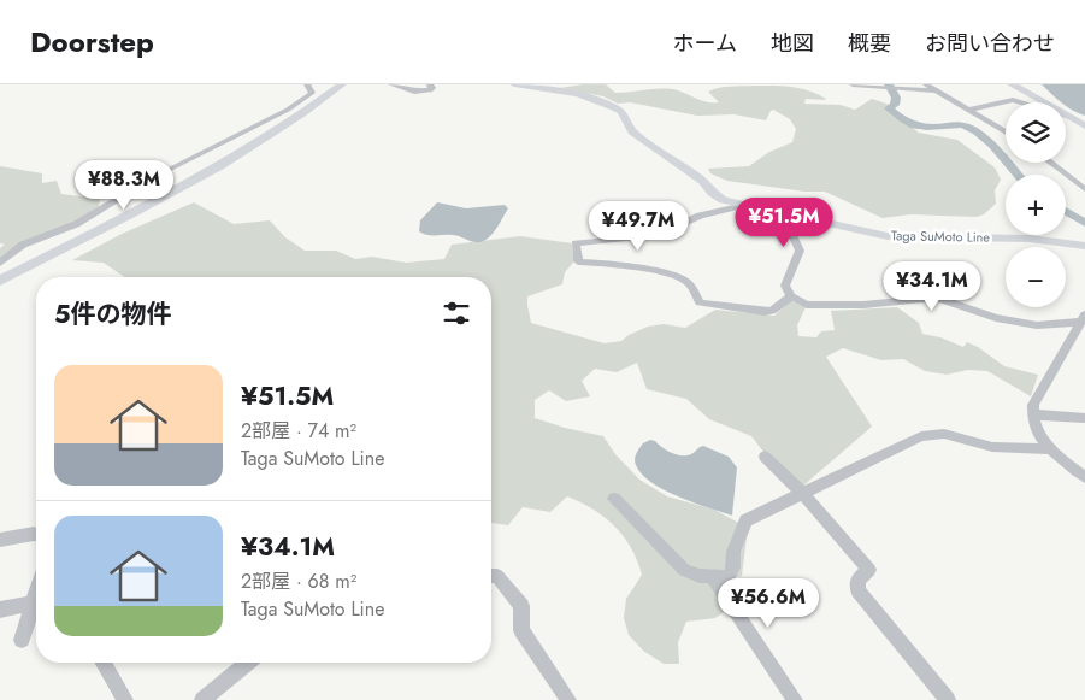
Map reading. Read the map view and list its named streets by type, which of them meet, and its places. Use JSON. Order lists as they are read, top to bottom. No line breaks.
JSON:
{"streets":{"main road":["Taga SuMoto Line"]},"page":{"header":"Doorstep","nav":["ホーム","地図","概要","お問い合わせ"],"map_buttons":["+","−"],"price":["¥88.3M","¥51.5M","¥49.7M","¥34.1M","¥56.6M"],"heading":"5件の物件","list":[{"name":"¥51.5M","note":"2部屋 · 74 m² · Taga SuMoto Line"},{"name":"¥34.1M","note":"2部屋 · 68 m² · Taga SuMoto Line"}]}}
